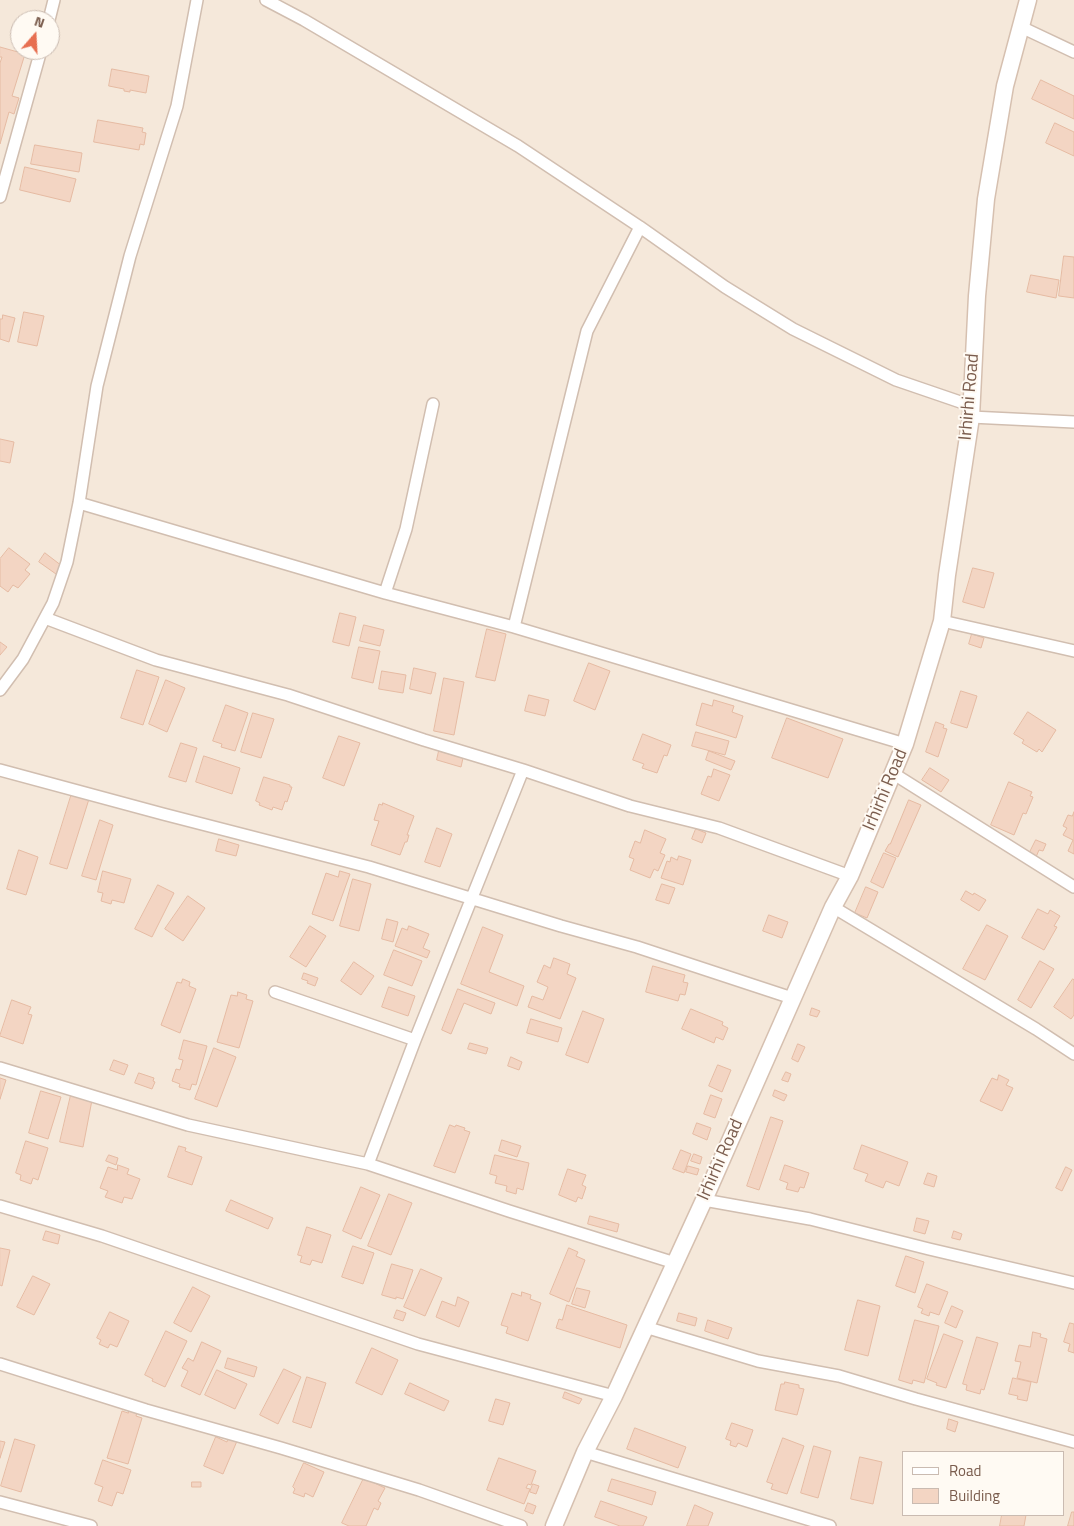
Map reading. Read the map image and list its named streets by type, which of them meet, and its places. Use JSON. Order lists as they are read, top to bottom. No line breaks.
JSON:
{"streets":{"street":["Irhirhi Road"]},"legend":["Road","Building"],"north":"top"}
